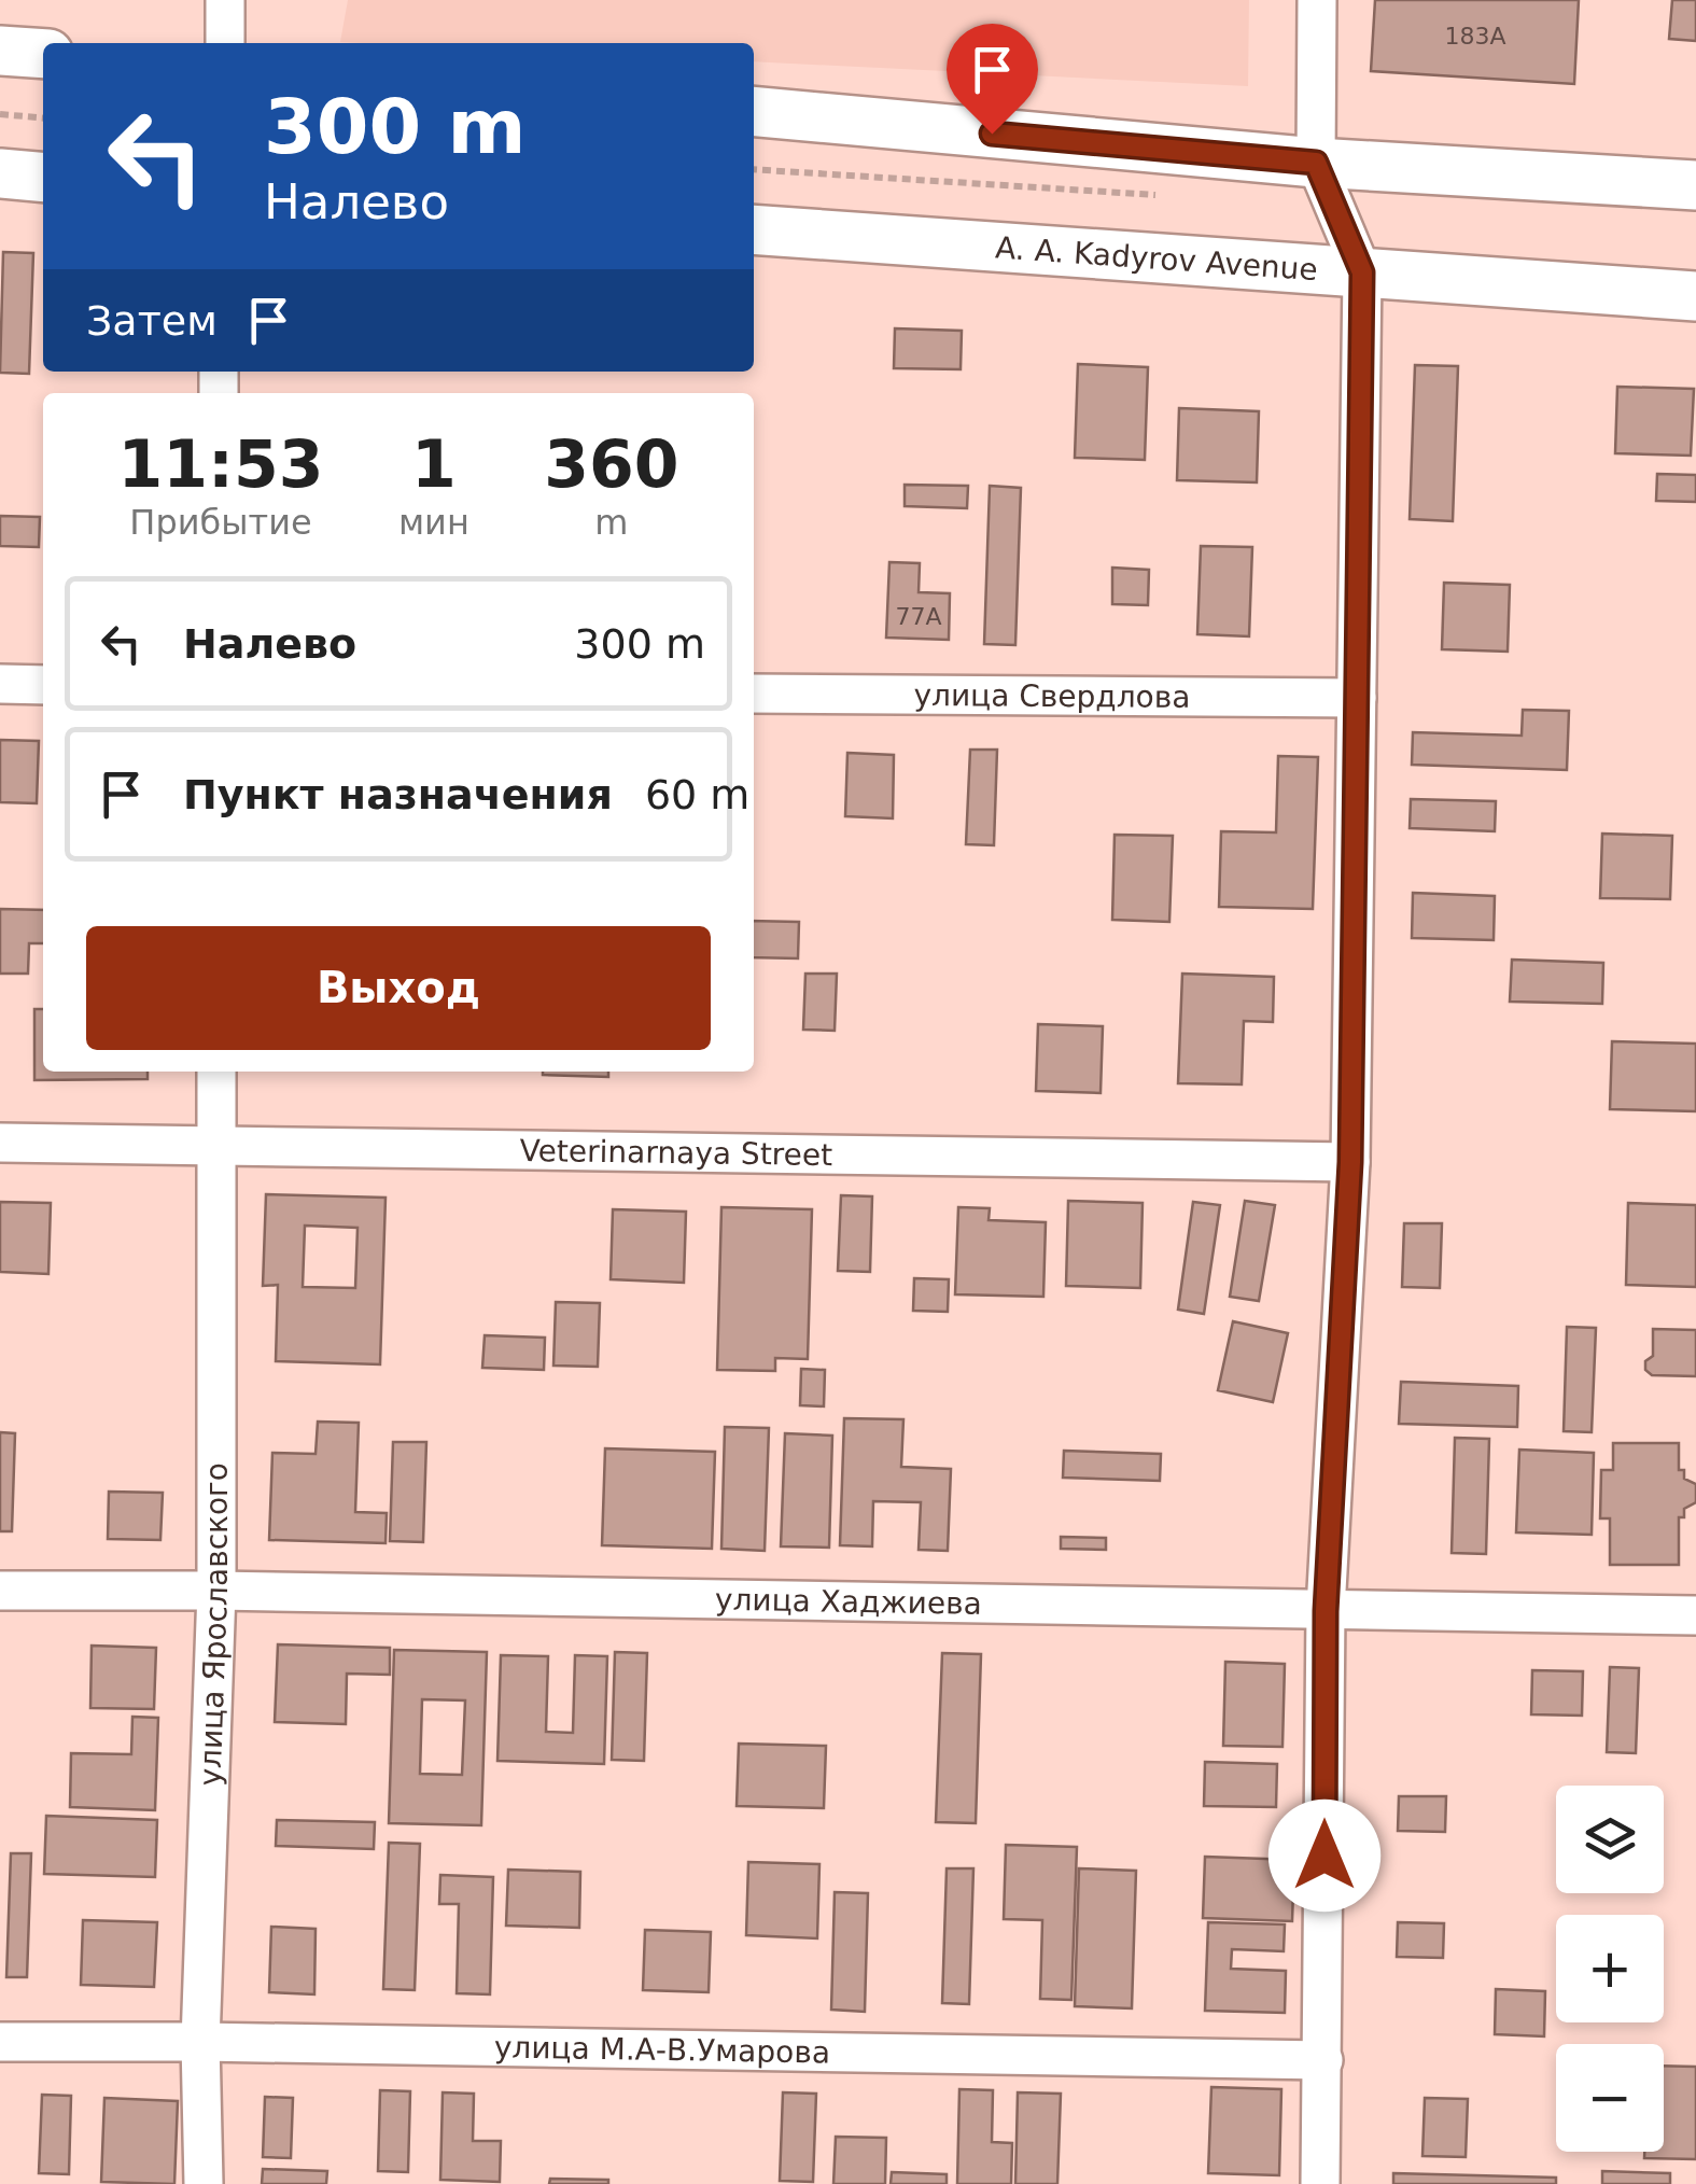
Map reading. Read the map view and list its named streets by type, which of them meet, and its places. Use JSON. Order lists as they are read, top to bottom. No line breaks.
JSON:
{"streets":{"street":["A. A. Kadyrov Avenue","улица Свердлова","Veterinarnaya Street","улица Хаджиева","улица Ярославского","улица М.А-В.Умарова"]},"crossings":[["Veterinarnaya Street","улица Ярославского"],["улица Хаджиева","улица Ярославского"],["улица Ярославского","улица М.А-В.Умарова"]],"house_numbers":["183А","77А"],"page":{"turn":["300 m","Налево"],"then":"Затем","eta":["11:53","Прибытие","1","мин","360","m"],"list":[{"name":"Налево","value":"300 m"},{"name":"Пункт назначения","value":"60 m"}],"buttons":"Выход","map_buttons":["+","−"]}}
